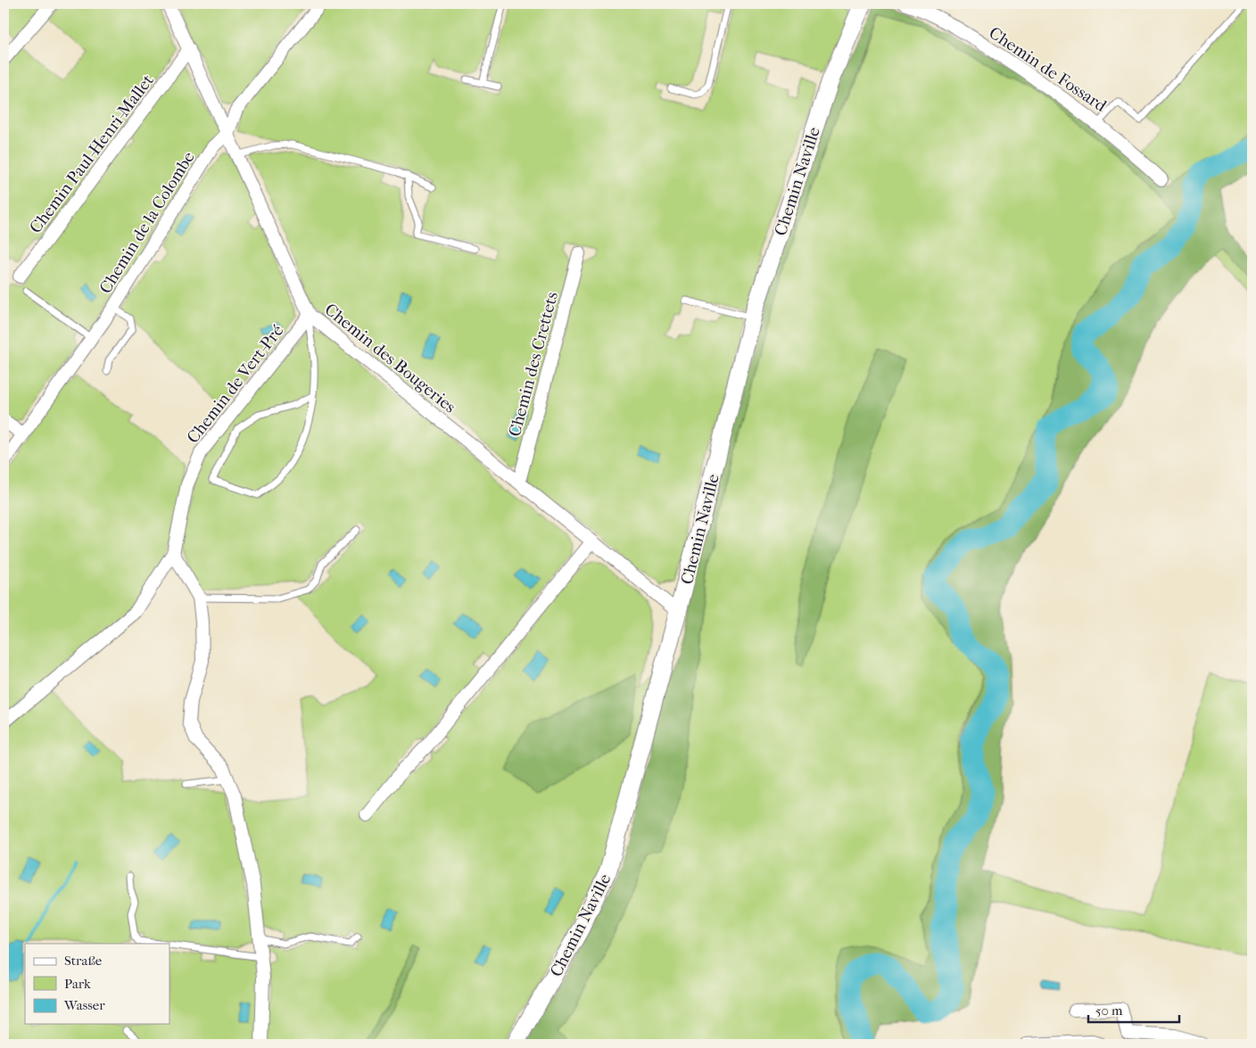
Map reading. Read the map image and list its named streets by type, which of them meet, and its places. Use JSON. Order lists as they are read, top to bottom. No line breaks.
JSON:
{"streets":{"street":["Chemin de Fossard","Chemin Paul-Henri-Mallet","Chemin Naville","Chemin de la Colombe","Chemin des Bougeries","Chemin des Crettets","Chemin de Vert-Pré"]},"crossings":[["Chemin Paul-Henri-Mallet","Chemin des Bougeries"],["Chemin Naville","Chemin des Bougeries"],["Chemin de la Colombe","Chemin des Bougeries"],["Chemin des Bougeries","Chemin des Crettets"],["Chemin des Bougeries","Chemin de Vert-Pré"]],"legend":["Straße","Park","Wasser"],"scale_bar":"50 m"}
